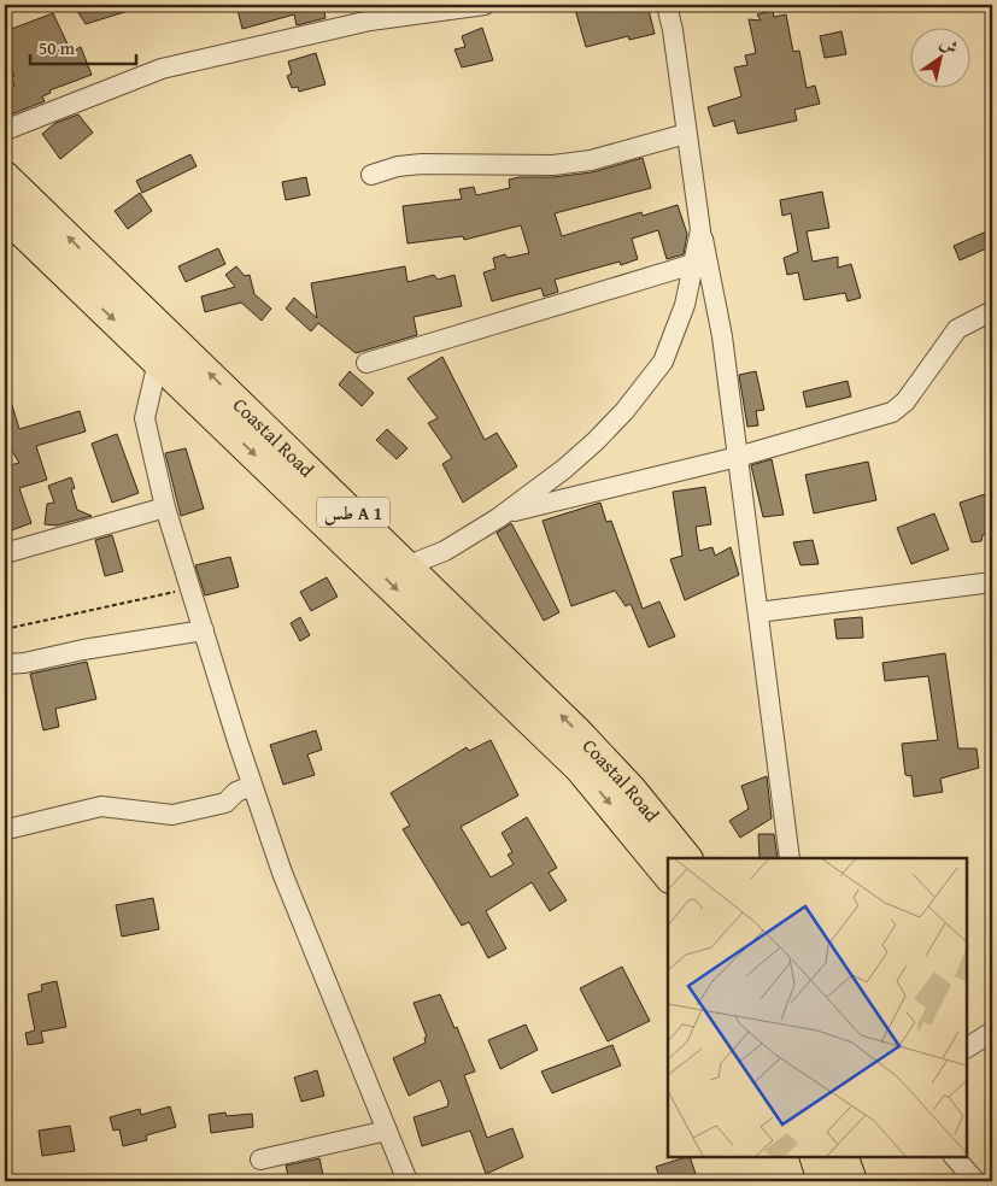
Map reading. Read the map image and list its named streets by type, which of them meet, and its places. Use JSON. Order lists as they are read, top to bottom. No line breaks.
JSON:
{"streets":{"highway":["Coastal Road","طس A 1"]},"scale_bar":"50 m","north":"top right"}
